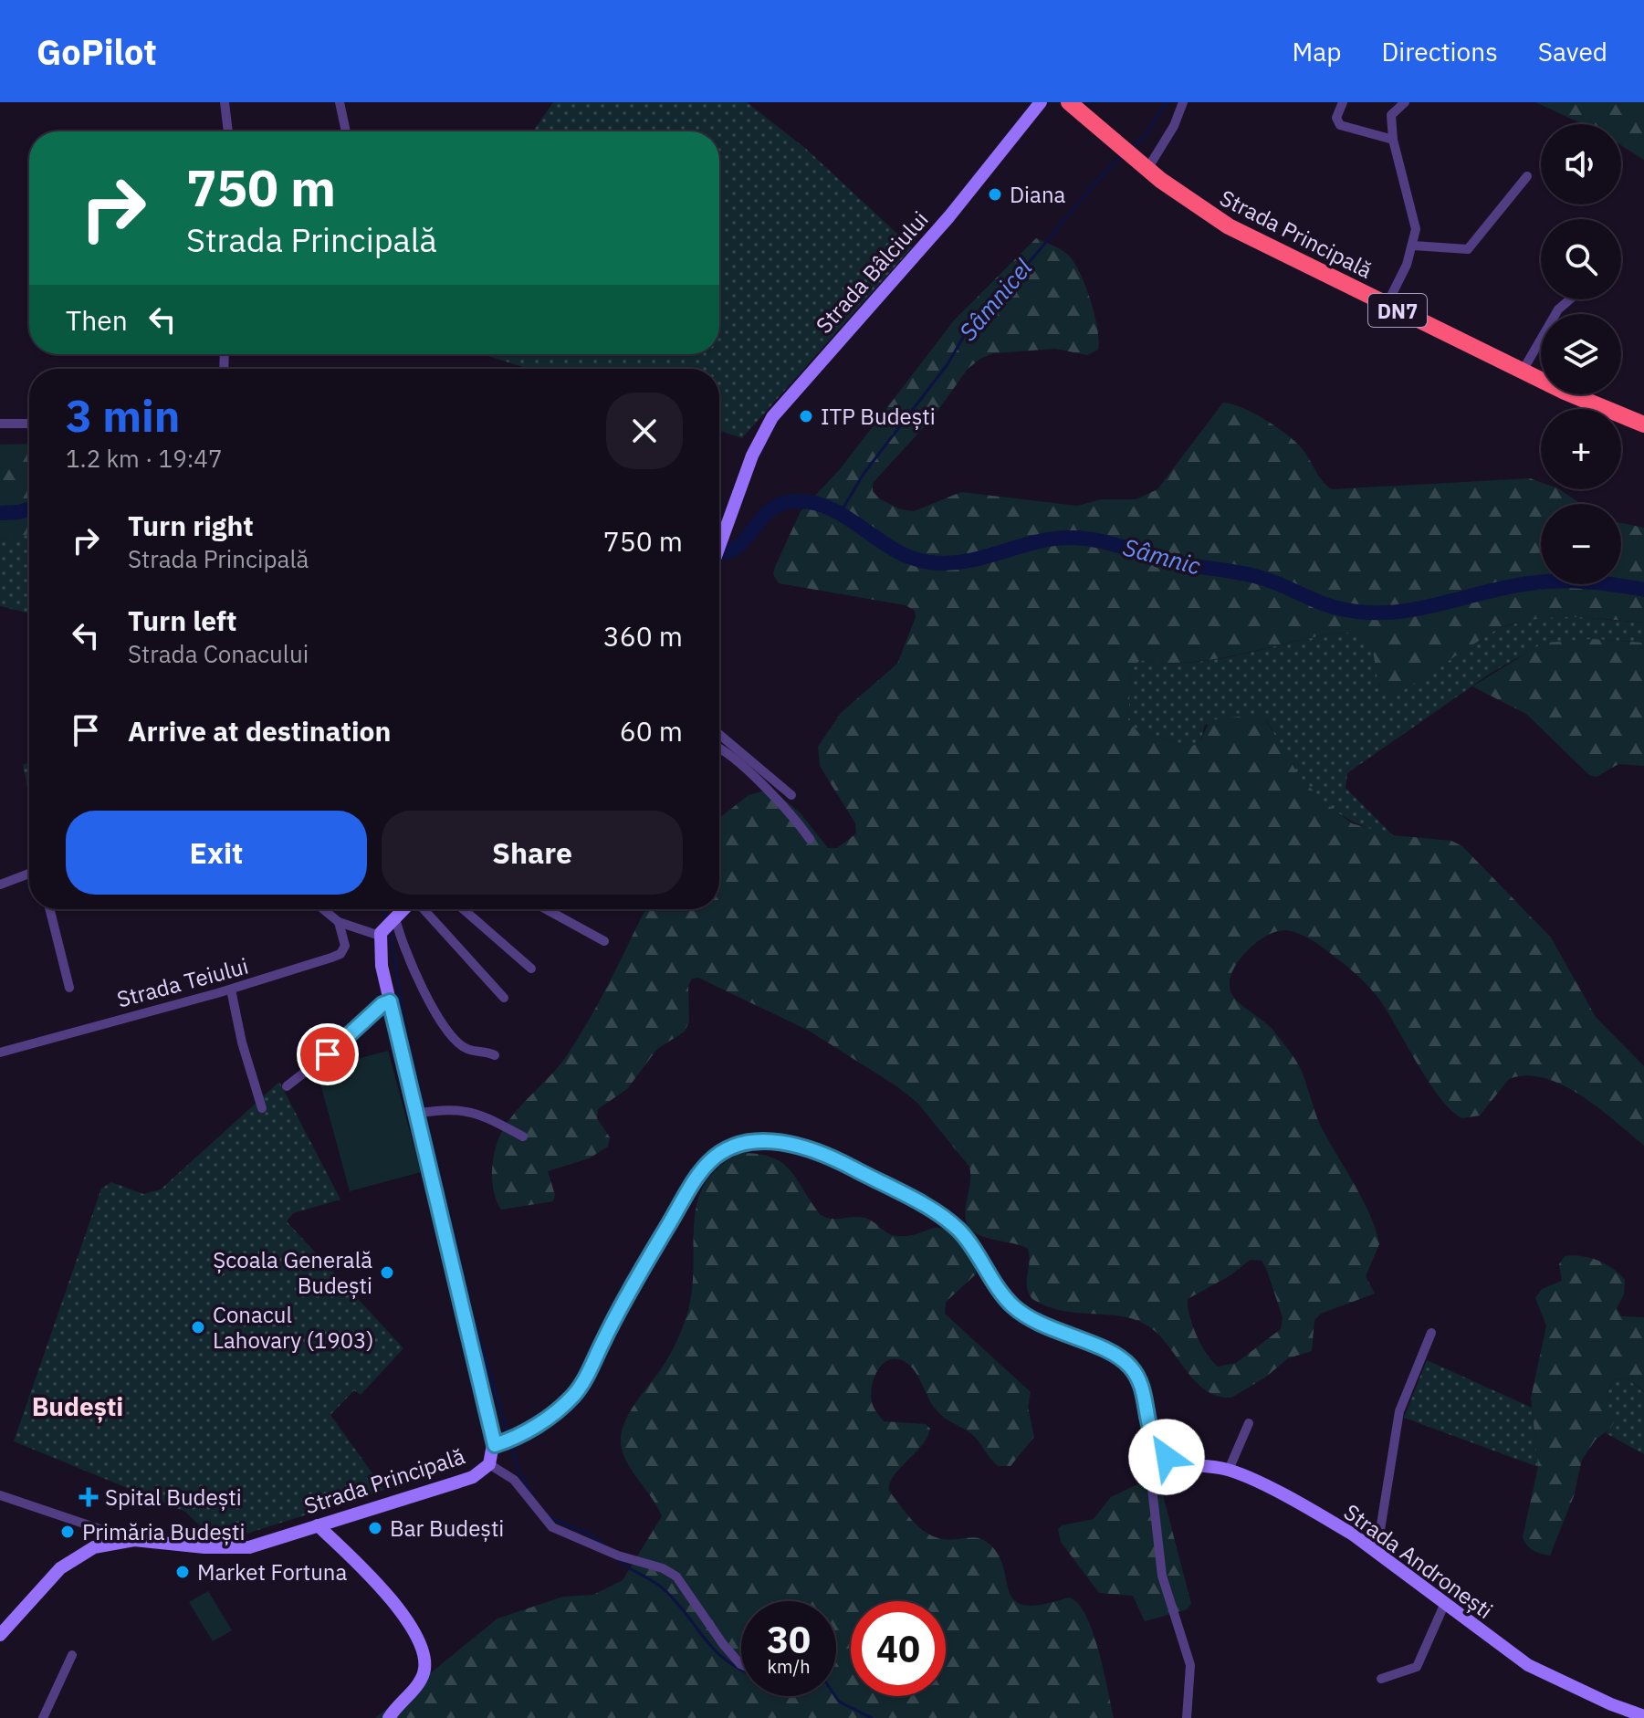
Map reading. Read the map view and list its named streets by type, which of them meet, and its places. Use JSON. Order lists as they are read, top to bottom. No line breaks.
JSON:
{"streets":{"highway":["Strada Principală","DN7"],"street":["Strada Bâlciului","Strada Teiului","Strada Andronești"]},"districts":["Budești"],"water":["Sâmnicel","Sâmnic"],"places":{"other":["Diana","ITP Budești","Școala Generală Budești","Conacul Lahovary (1903)","Bar Budești","Primăria Budești","Market Fortuna"],"health":["Spital Budești"]},"page":{"header":"GoPilot","nav":["Map","Directions","Saved"],"map_buttons":["+","−"],"turn":["750 m","Strada Principală"],"then":"Then","heading":["3 min","1.2 km · 19:47"],"list":[{"name":"Turn right","note":"Strada Principală","value":"750 m"},{"name":"Turn left","note":"Strada Conacului","value":"360 m"},{"name":"Arrive at destination","value":"60 m"}],"buttons":["Exit","Share"],"speed":"30 km/h","limit":"40"}}
